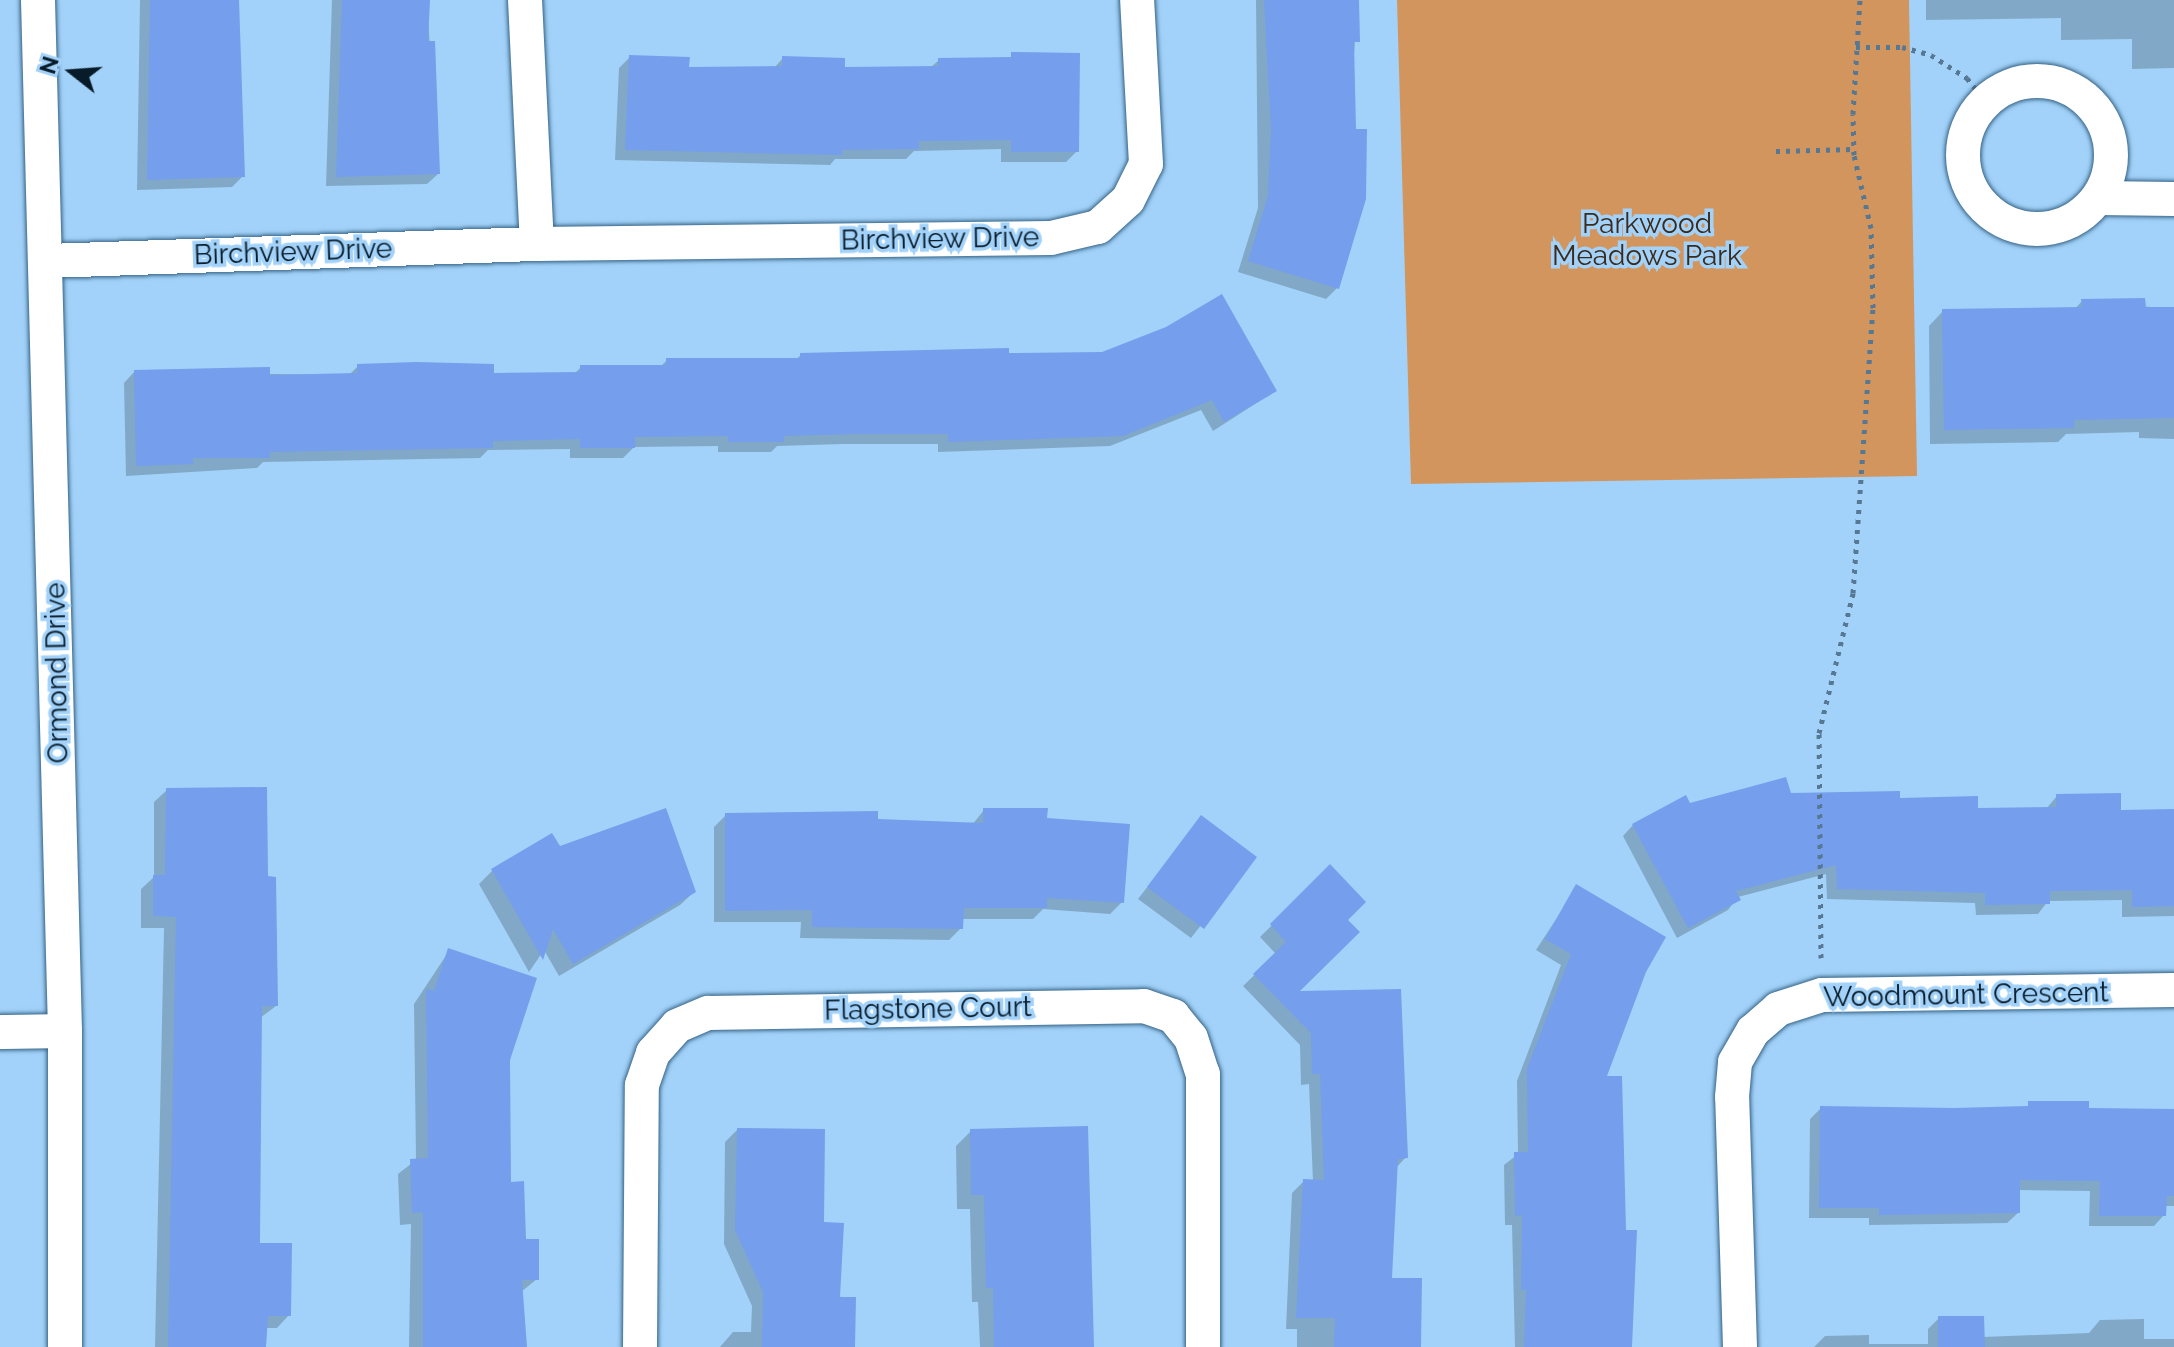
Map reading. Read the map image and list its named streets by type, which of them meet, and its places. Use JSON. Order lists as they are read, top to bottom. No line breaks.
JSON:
{"streets":{"street":["Birchview Drive","Ormond Drive","Woodmount Crescent","Flagstone Court"]},"crossings":[["Birchview Drive","Ormond Drive"]],"parks":["Parkwood Meadows Park"],"north":"left"}
